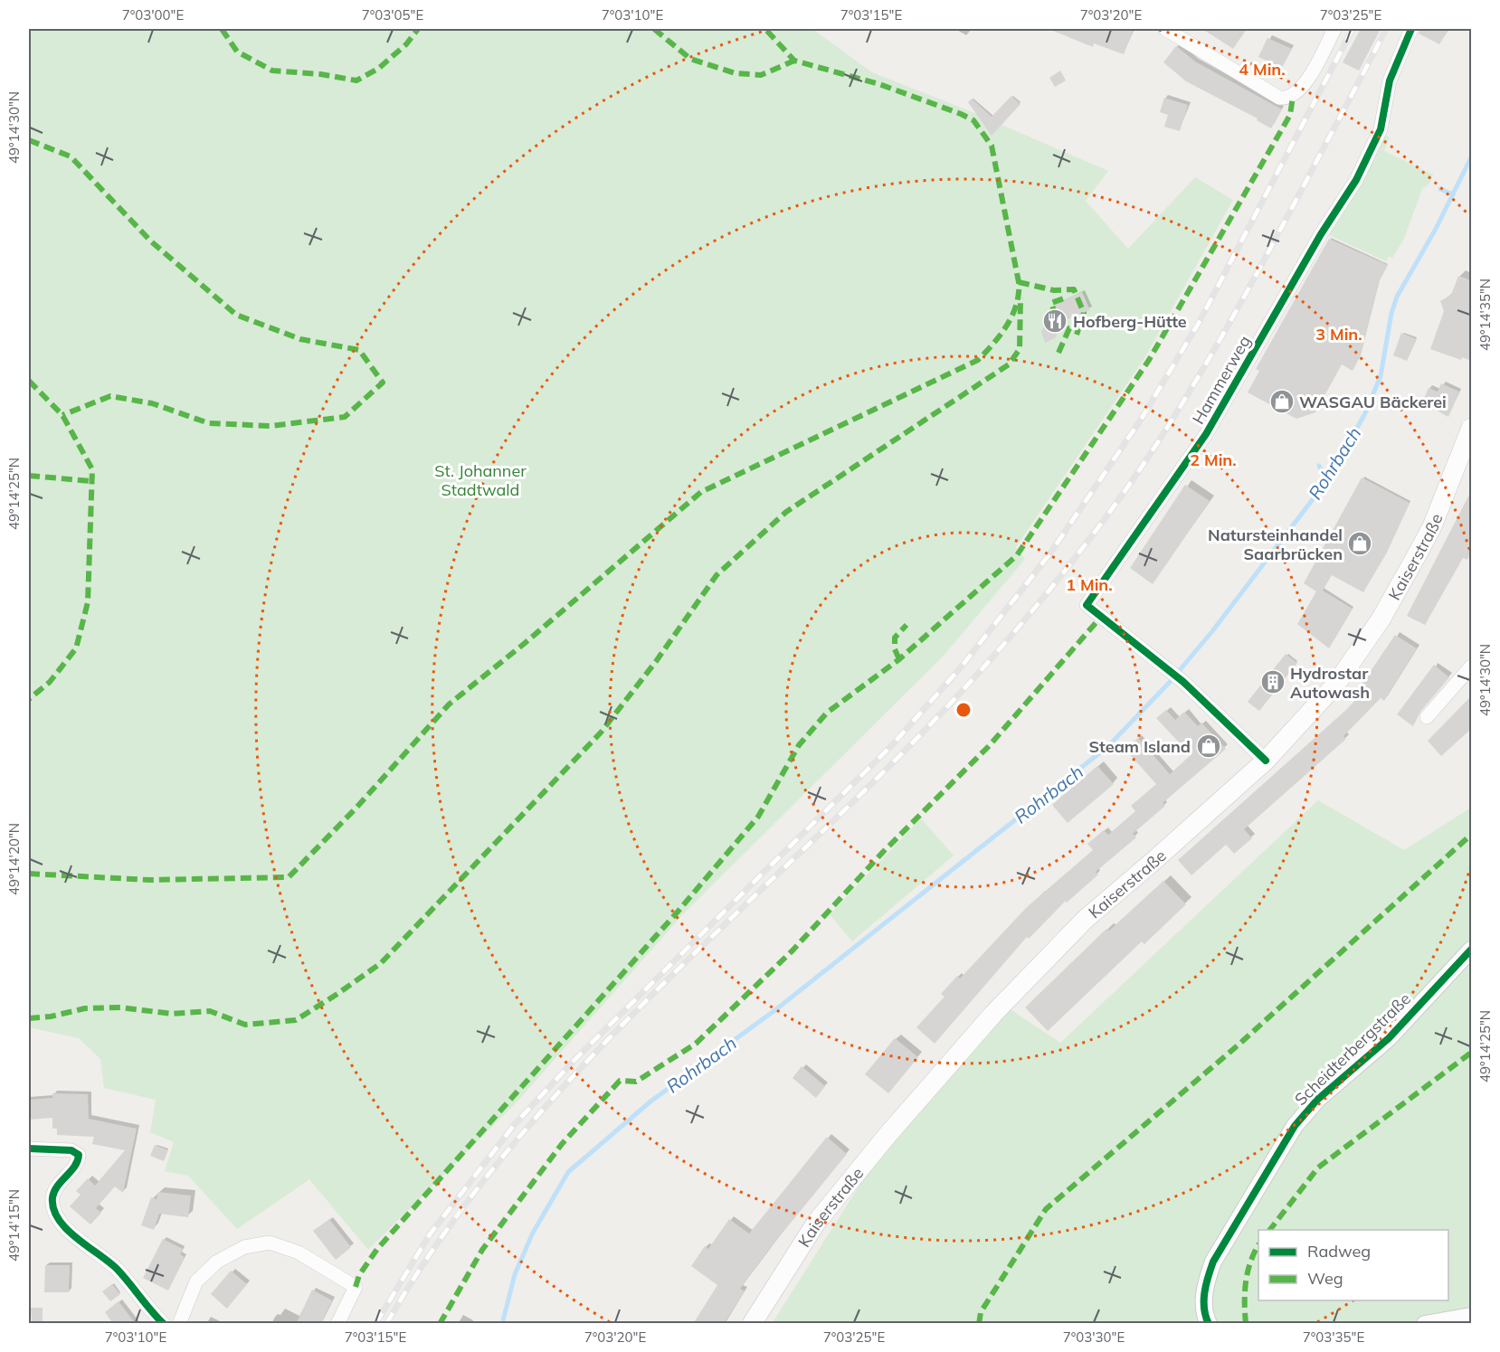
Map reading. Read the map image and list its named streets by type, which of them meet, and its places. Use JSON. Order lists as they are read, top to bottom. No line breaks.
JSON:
{"streets":{"main road":["Kaiserstraße"],"street":["Hammerweg","Scheidterbergstraße"]},"crossings":[["Hammerweg","Kaiserstraße"]],"water":["Rohrbach"],"parks":["St. Johanner Stadtwald"],"places":{"restaurant":["Hofberg-Hütte"],"shop":["WASGAU Bäckerei","Natursteinhandel Saarbrücken","Steam Island"],"building":["Hydrostar Autowash"]},"legend":["Radweg","Weg"],"coordinates":["7°03'00\"E","7°03'05\"E","7°03'10\"E","7°03'15\"E","7°03'20\"E","7°03'25\"E","49°14'30\"N","49°14'35\"N","49°14'25\"N","49°14'20\"N","49°14'15\"N","7°03'30\"E","7°03'35\"E"],"rings":["4 Min.","3 Min.","2 Min.","1 Min."]}
